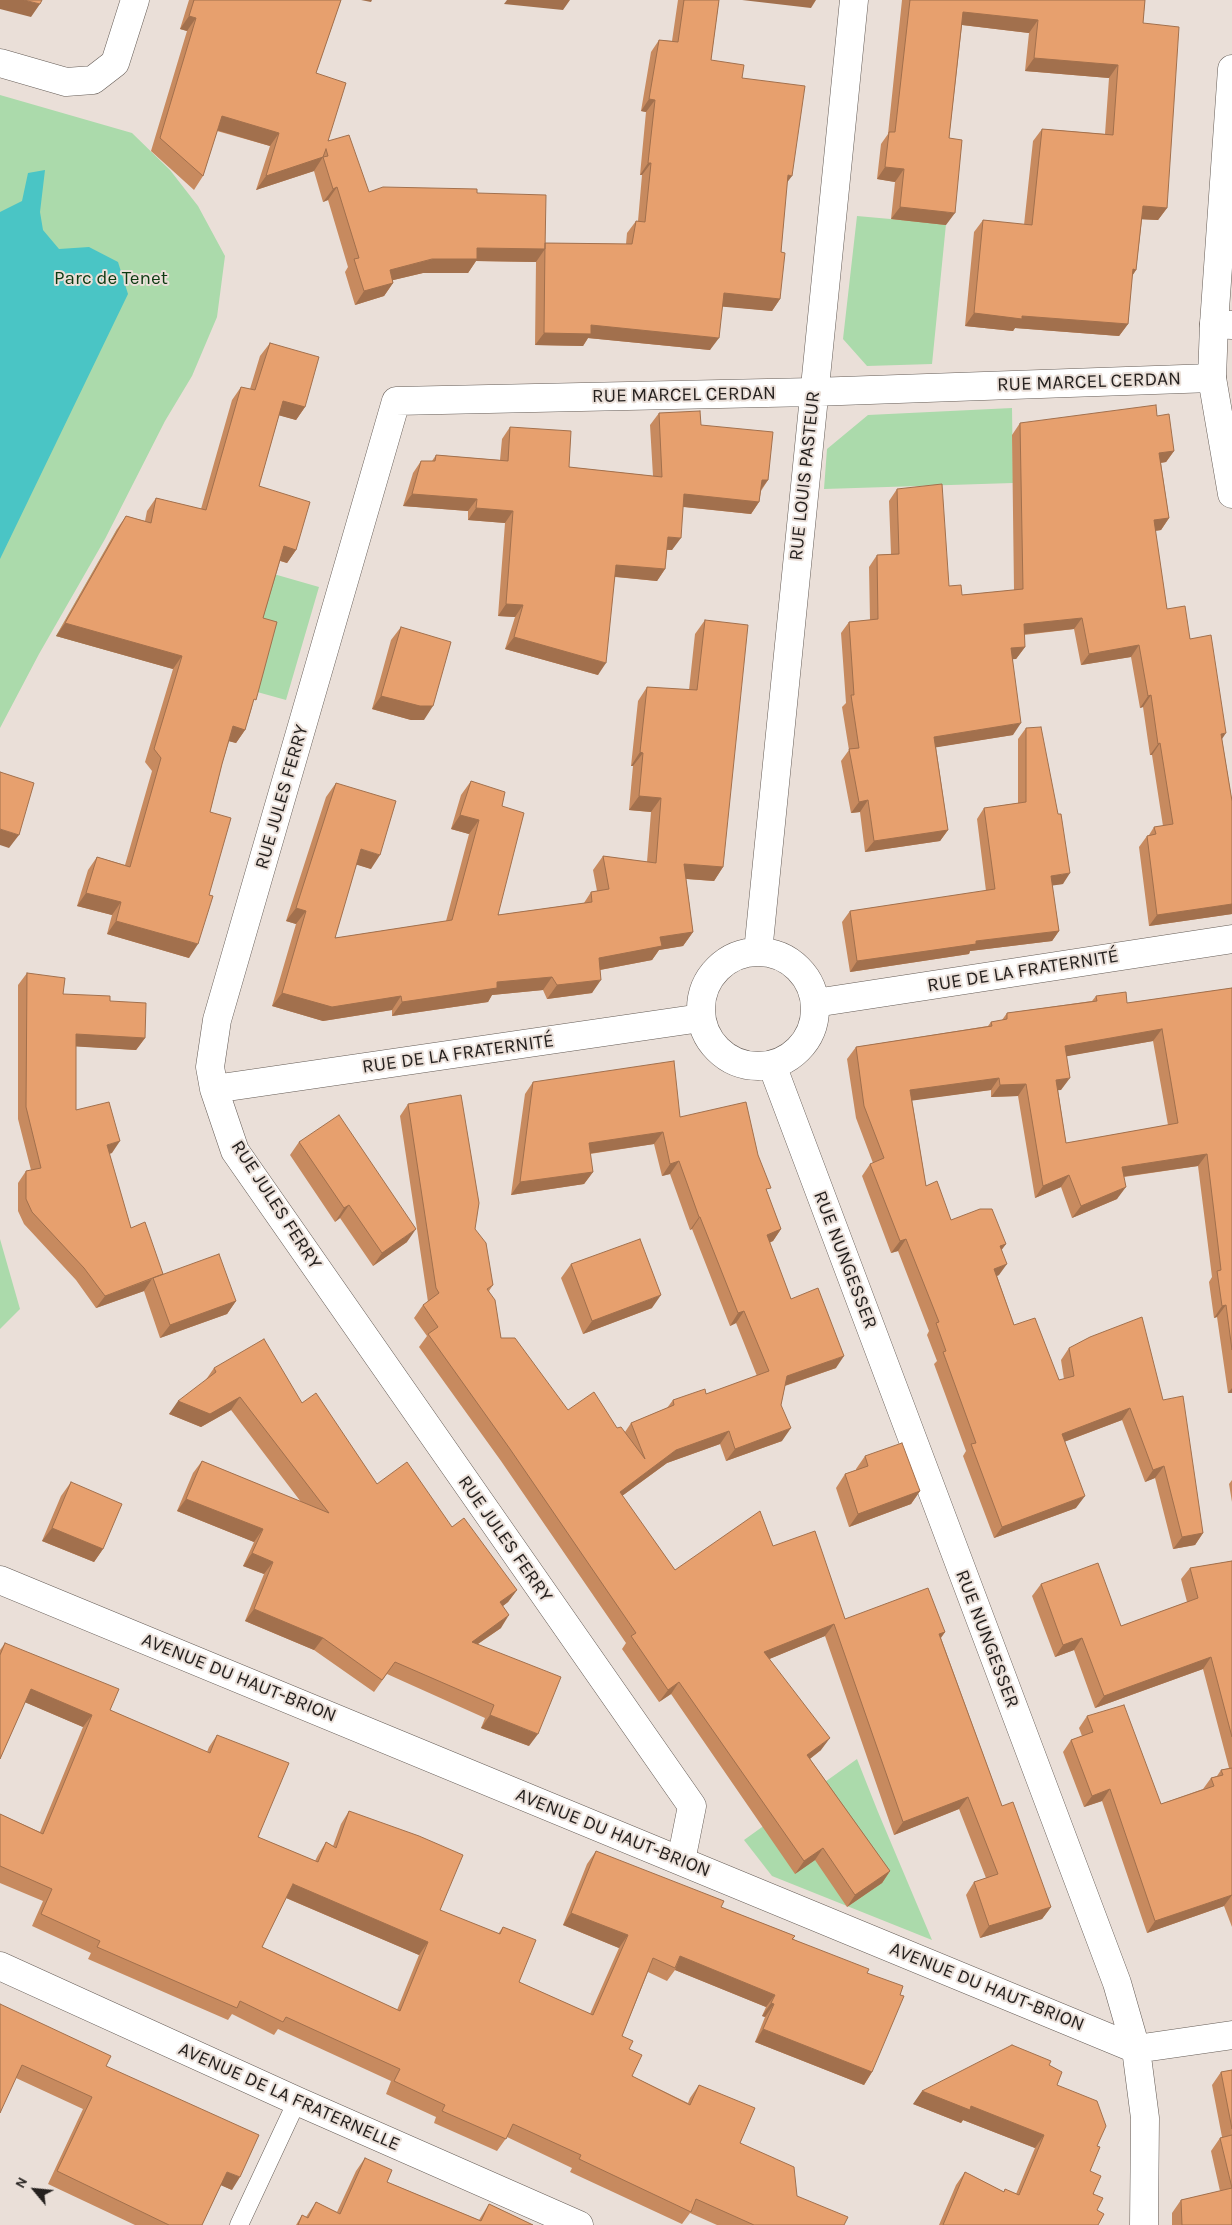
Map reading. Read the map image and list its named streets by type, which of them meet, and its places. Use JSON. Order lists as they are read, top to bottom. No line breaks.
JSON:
{"streets":{"street":["RUE MARCEL CERDAN","RUE LOUIS PASTEUR","RUE JULES FERRY","RUE DE LA FRATERNITÉ","RUE NUNGESSER","AVENUE DU HAUT-BRION","AVENUE DE LA FRATERNELLE"]},"crossings":[["RUE MARCEL CERDAN","RUE LOUIS PASTEUR"],["RUE MARCEL CERDAN","RUE JULES FERRY"],["RUE LOUIS PASTEUR","RUE DE LA FRATERNITÉ"],["RUE LOUIS PASTEUR","RUE NUNGESSER"],["RUE JULES FERRY","RUE DE LA FRATERNITÉ"],["RUE JULES FERRY","AVENUE DU HAUT-BRION"],["RUE DE LA FRATERNITÉ","RUE NUNGESSER"],["RUE NUNGESSER","AVENUE DU HAUT-BRION"]],"parks":["Parc de Tenet"],"north":"top left"}
